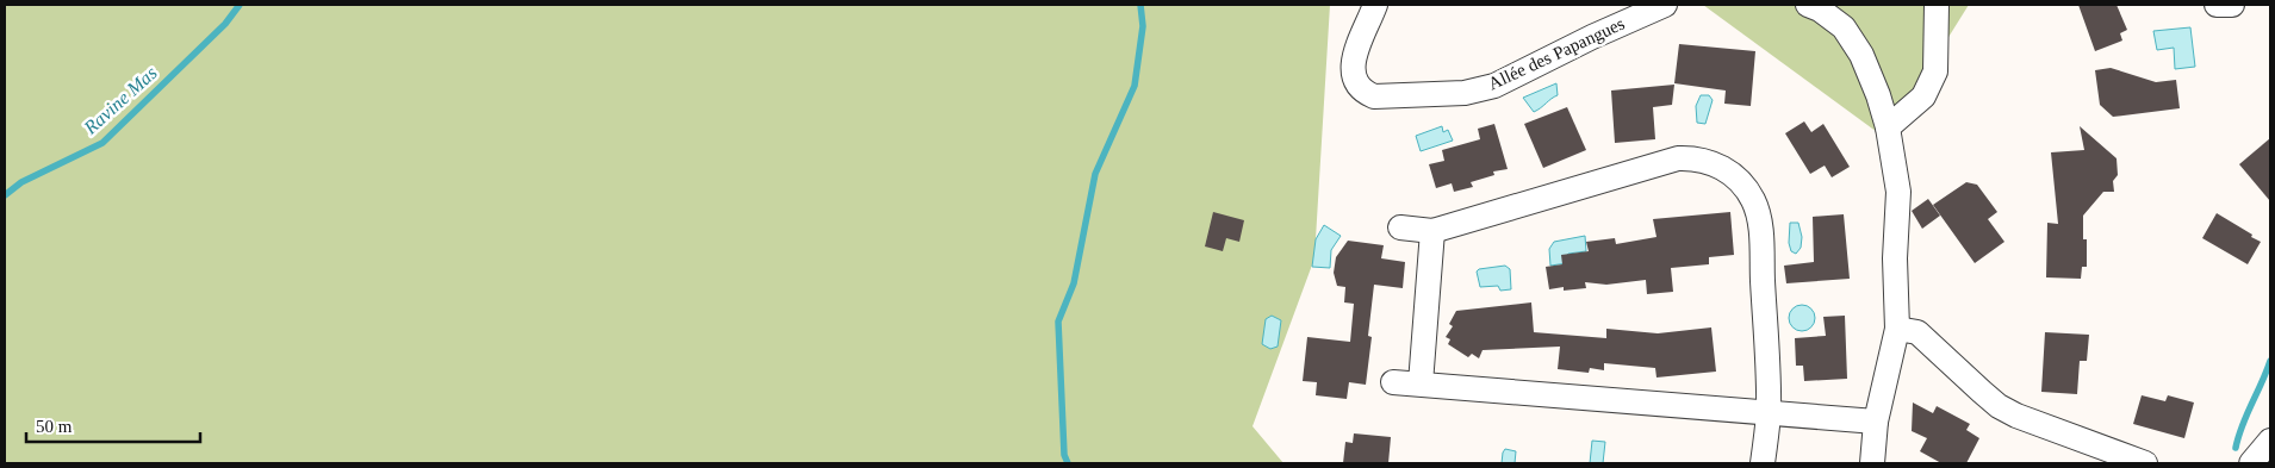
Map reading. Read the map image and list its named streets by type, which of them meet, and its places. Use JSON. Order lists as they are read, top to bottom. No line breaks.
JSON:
{"streets":{"street":["Allée des Papangues"]},"water":["Ravine Mas"],"scale_bar":"50 m"}
